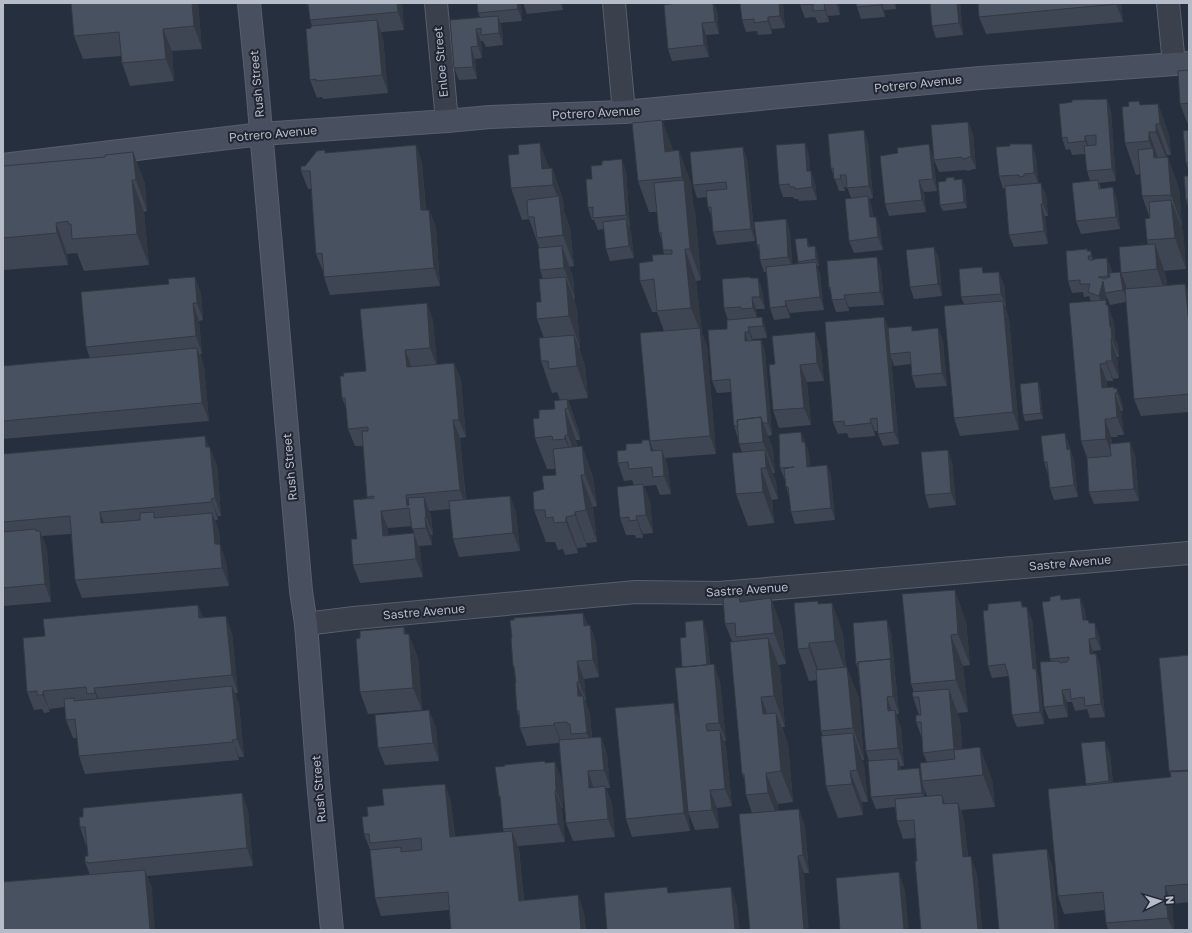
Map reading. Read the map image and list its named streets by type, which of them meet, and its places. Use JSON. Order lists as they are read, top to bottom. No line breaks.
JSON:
{"streets":{"street":["Enloe Street","Rush Street","Potrero Avenue","Sastre Avenue"]},"crossings":[["Enloe Street","Potrero Avenue"],["Rush Street","Potrero Avenue"],["Rush Street","Sastre Avenue"]],"north":"right"}
